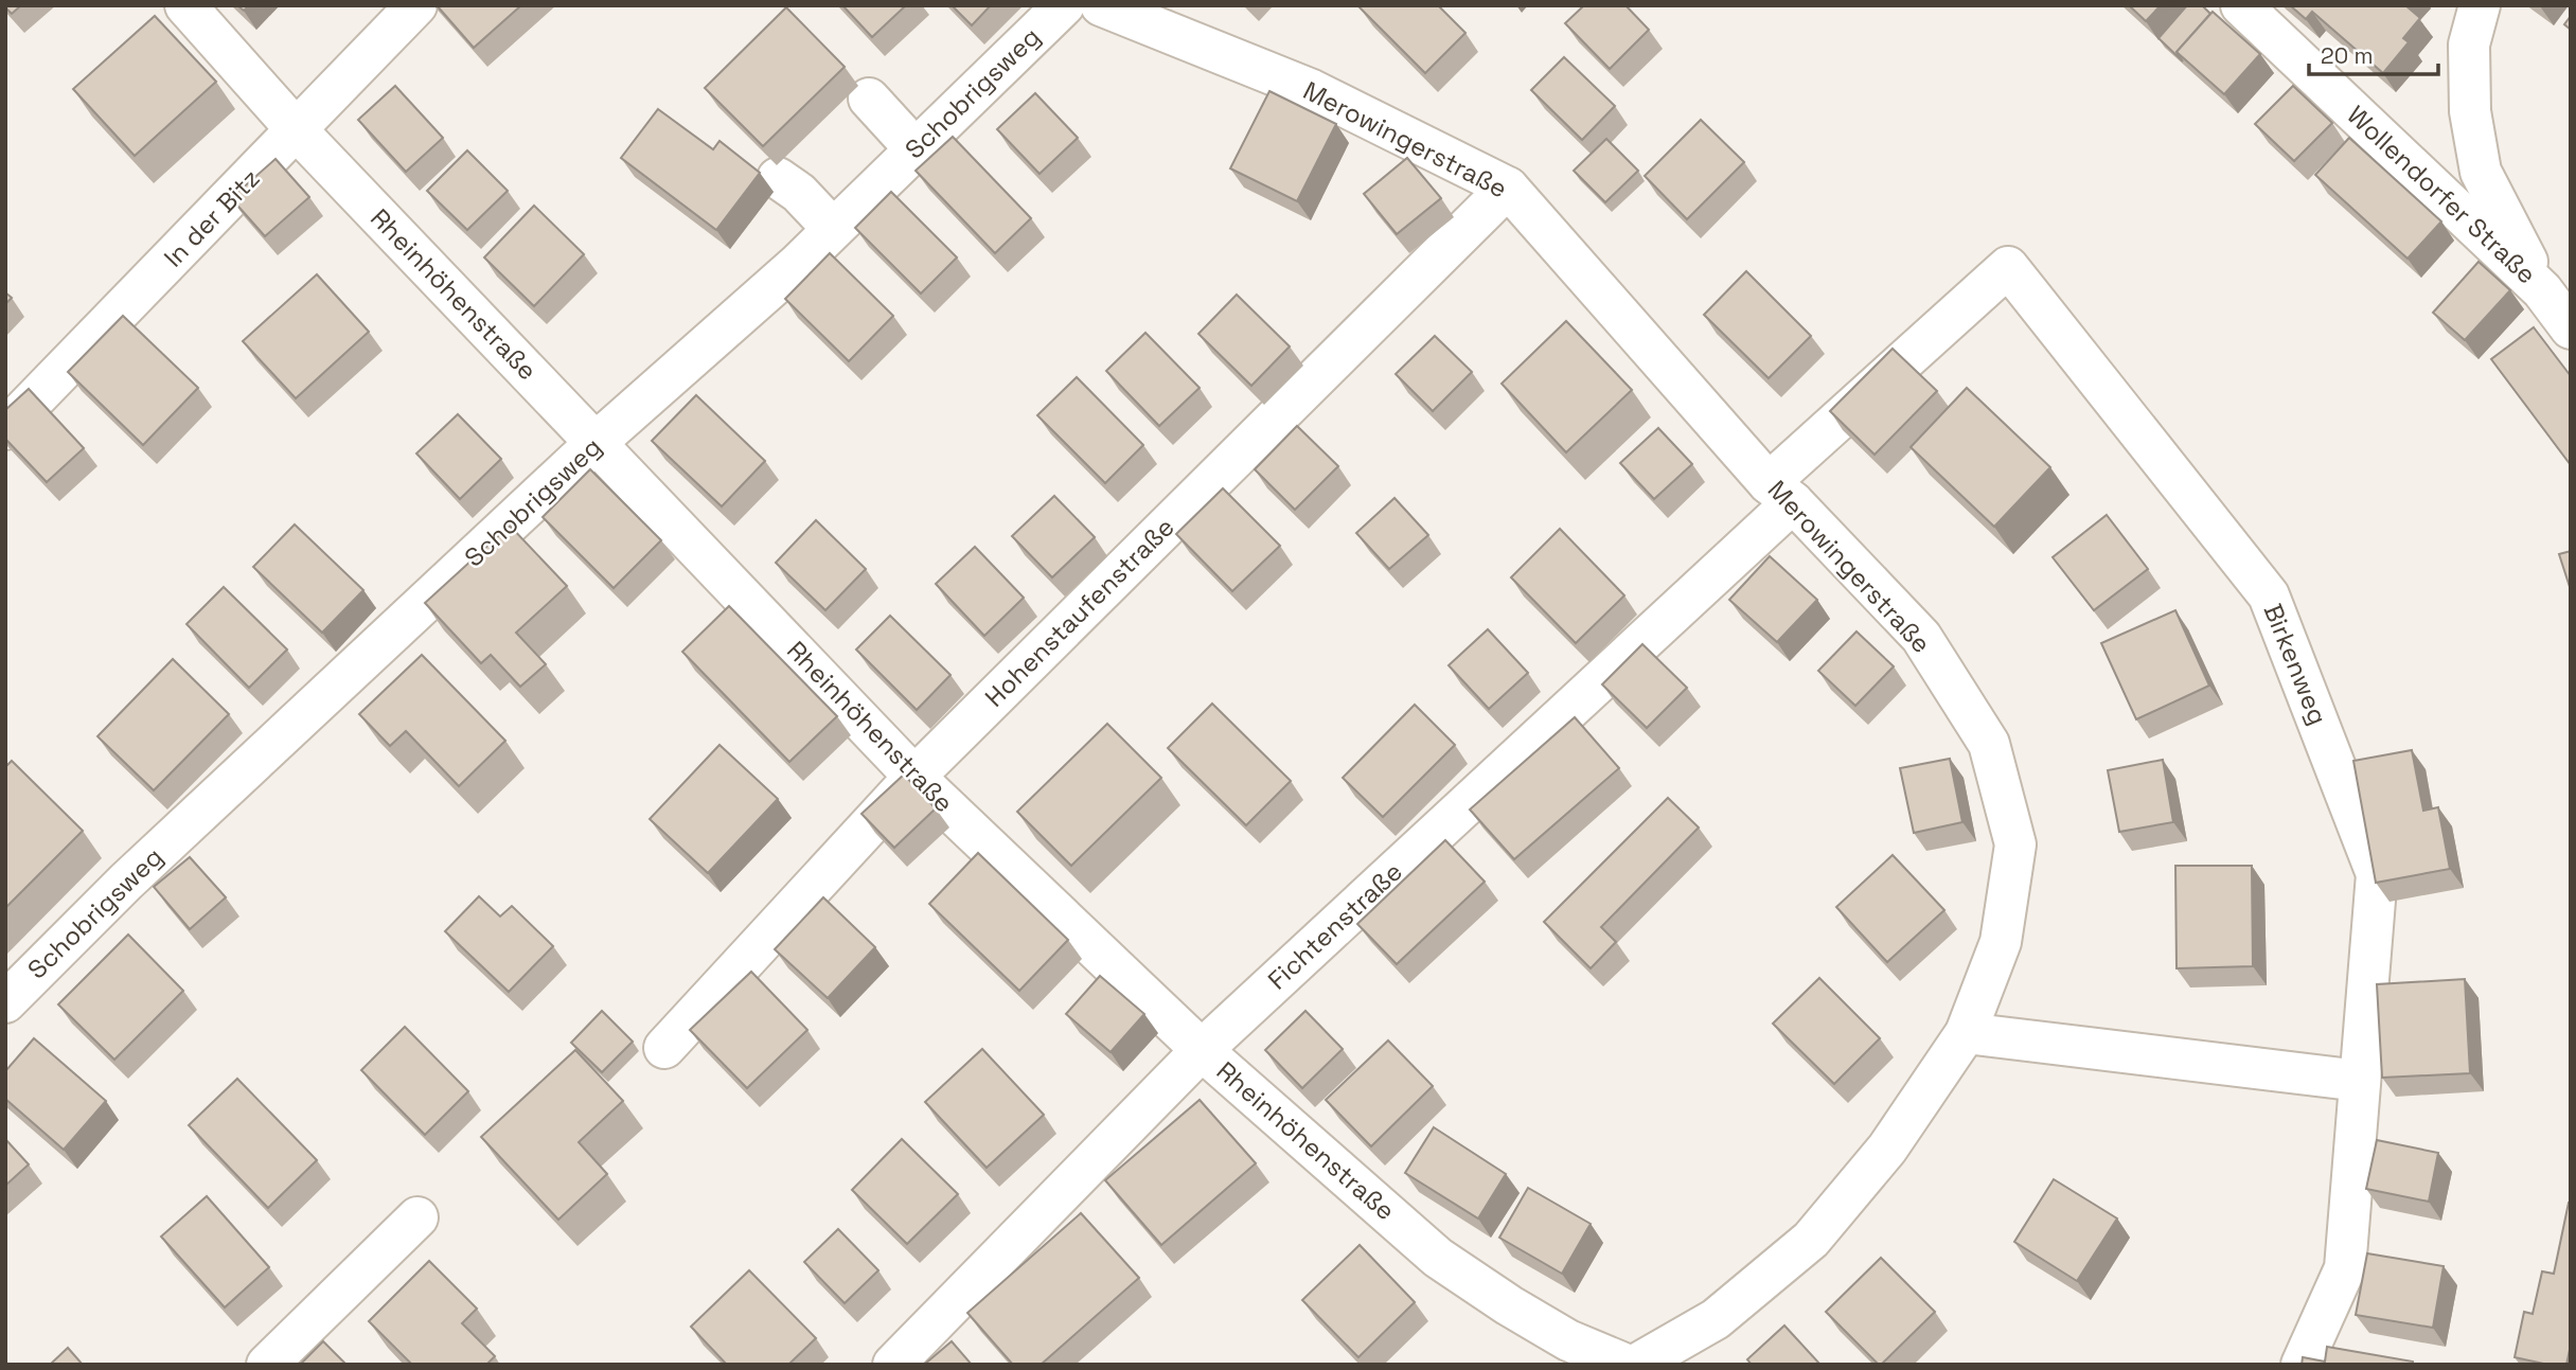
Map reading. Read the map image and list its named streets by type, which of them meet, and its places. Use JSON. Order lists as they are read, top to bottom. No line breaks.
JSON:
{"streets":{"street":["Schobrigsweg","Merowingerstraße","Wollendorfer Straße","In der Bitz","Rheinhöhenstraße","Hohenstaufenstraße","Birkenweg","Fichtenstraße"]},"crossings":[["Schobrigsweg","Rheinhöhenstraße"],["Merowingerstraße","Hohenstaufenstraße"],["Merowingerstraße","Birkenweg"],["Merowingerstraße","Fichtenstraße"],["In der Bitz","Rheinhöhenstraße"],["Rheinhöhenstraße","Hohenstaufenstraße"],["Rheinhöhenstraße","Fichtenstraße"],["Birkenweg","Fichtenstraße"]],"scale_bar":"20 m"}
